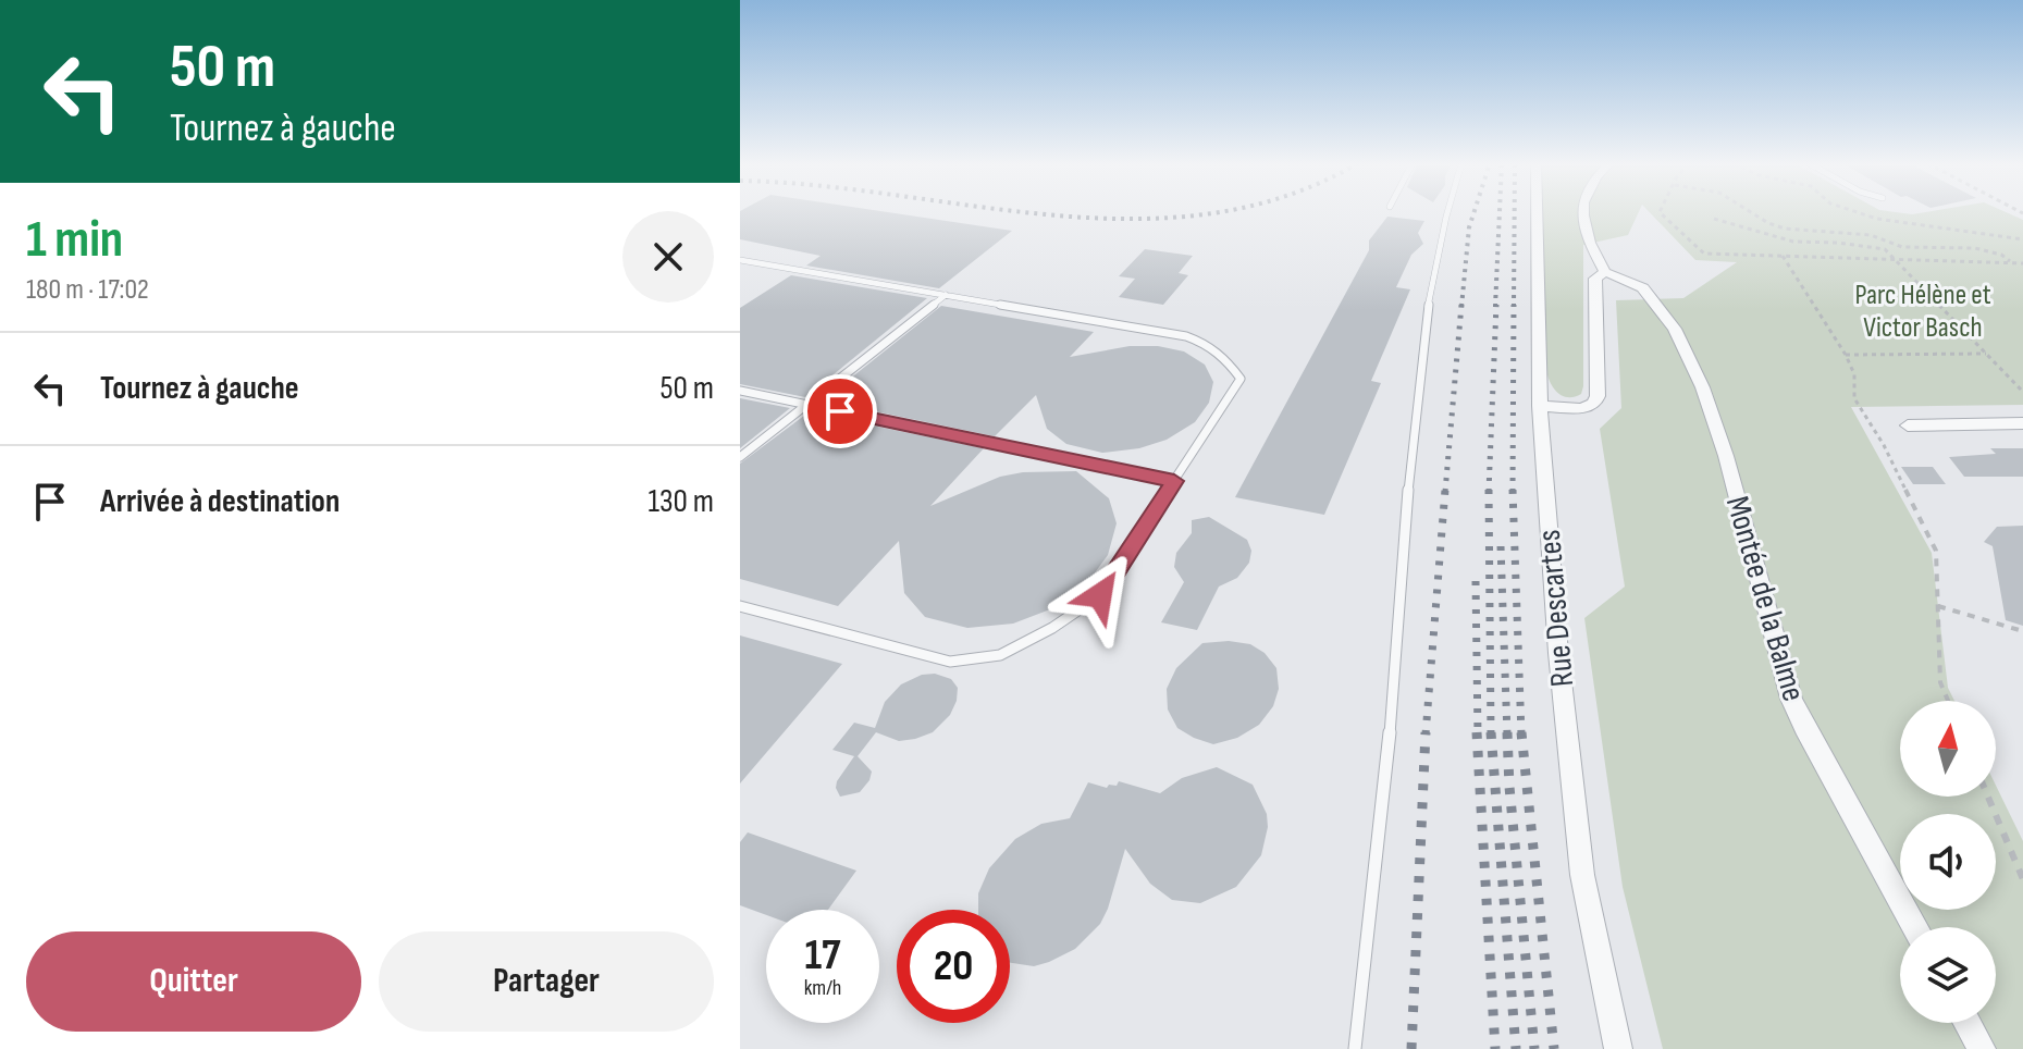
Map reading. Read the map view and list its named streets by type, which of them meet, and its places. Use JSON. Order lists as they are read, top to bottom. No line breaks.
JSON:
{"streets":{"street":["Montée de la Balme","Rue Descartes"]},"parks":["Parc Hélène et Victor Basch"],"north":"top","page":{"turn":["50 m","Tournez à gauche"],"heading":["1 min","180 m · 17:02"],"list":[{"name":"Tournez à gauche","value":"50 m"},{"name":"Arrivée à destination","value":"130 m"}],"speed":"17 km/h","limit":"20","buttons":["Quitter","Partager"]}}
